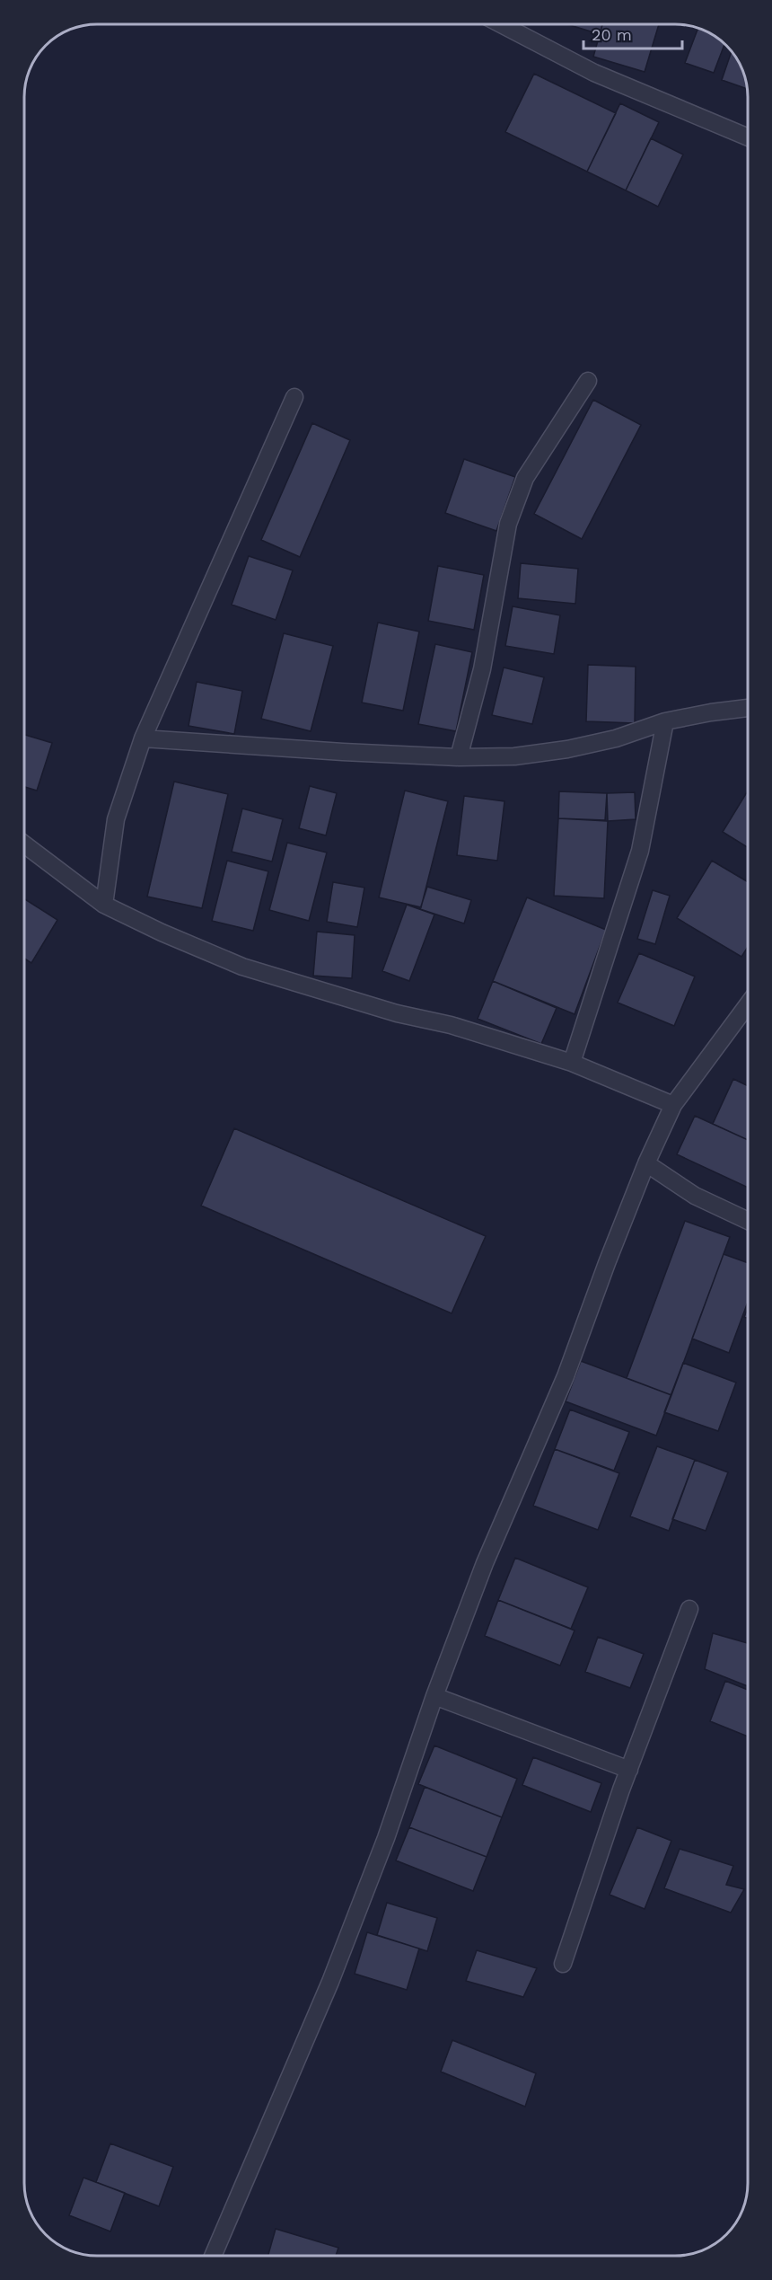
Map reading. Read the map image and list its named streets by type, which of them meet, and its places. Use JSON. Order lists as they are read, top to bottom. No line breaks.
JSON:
{"scale_bar":"20 m"}
